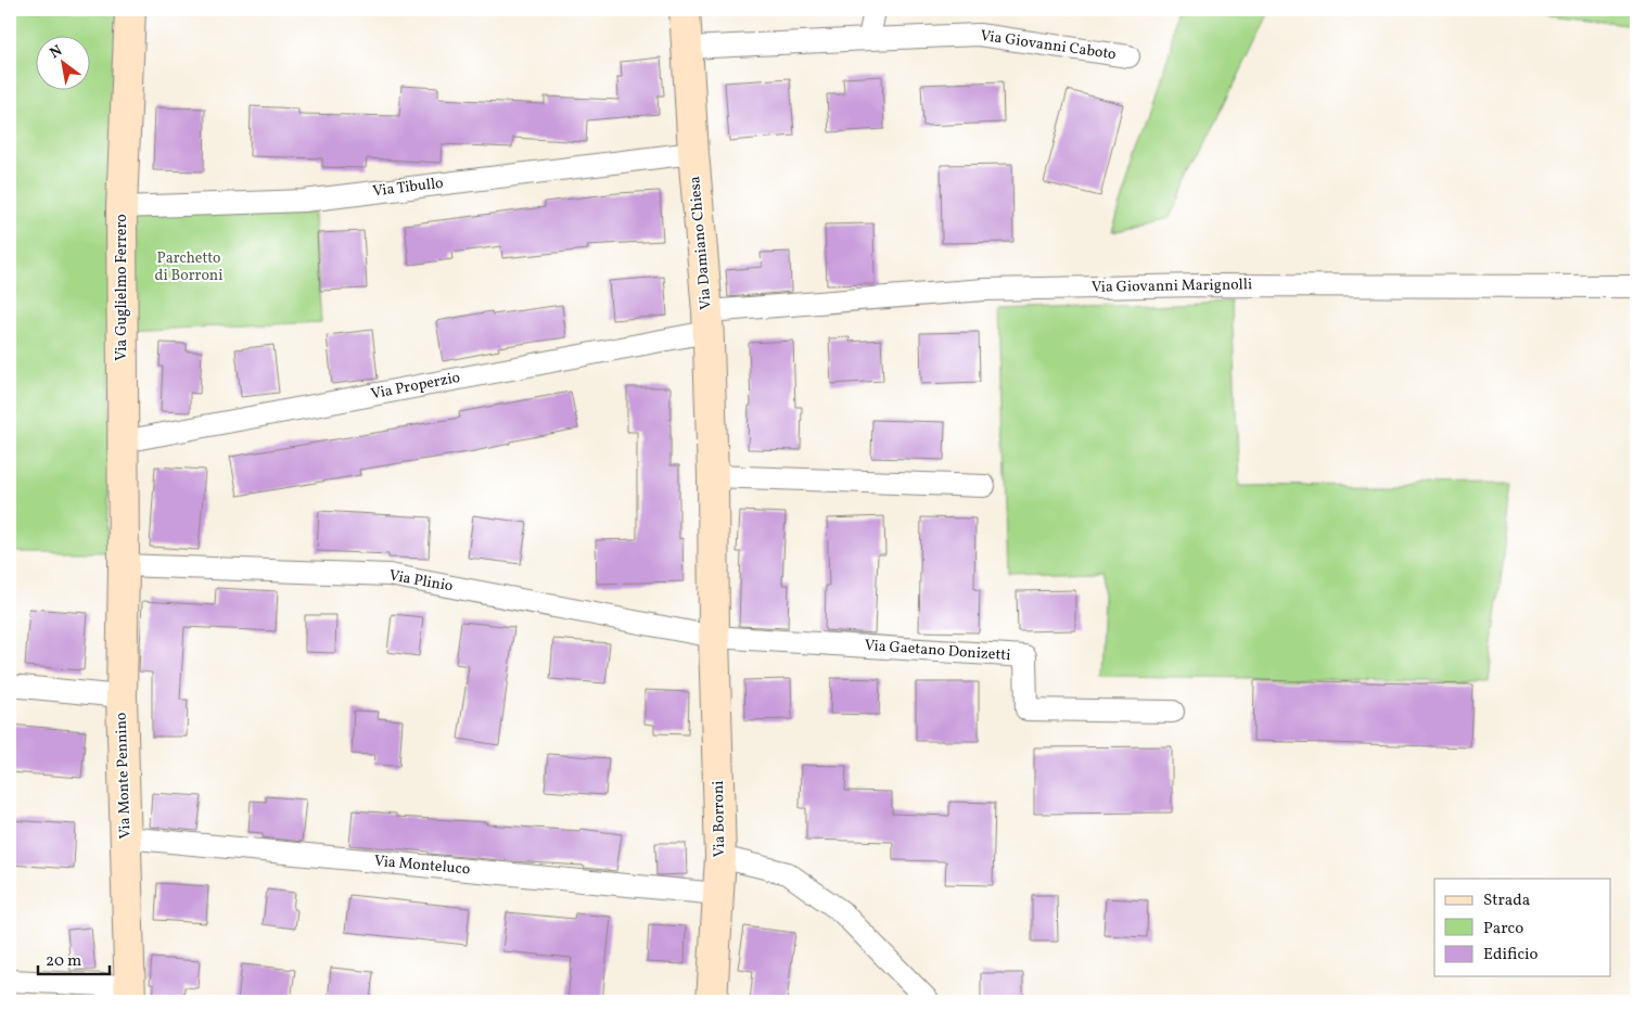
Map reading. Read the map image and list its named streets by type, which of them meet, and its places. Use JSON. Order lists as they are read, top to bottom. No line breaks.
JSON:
{"streets":{"street":["Via Giovanni Caboto","Via Tibullo","Via Damiano Chiesa","Via Giovanni Marignolli","Via Guglielmo Ferrero","Via Properzio","Via Plinio","Via Gaetano Donizetti","Via Monte Pennino","Via Borroni","Via Monteluco"]},"crossings":[["Via Giovanni Caboto","Via Damiano Chiesa"],["Via Tibullo","Via Damiano Chiesa"],["Via Tibullo","Via Guglielmo Ferrero"],["Via Damiano Chiesa","Via Giovanni Marignolli"],["Via Damiano Chiesa","Via Properzio"],["Via Damiano Chiesa","Via Plinio"],["Via Damiano Chiesa","Via Gaetano Donizetti"],["Via Damiano Chiesa","Via Borroni"],["Via Giovanni Marignolli","Via Properzio"],["Via Guglielmo Ferrero","Via Properzio"],["Via Guglielmo Ferrero","Via Plinio"],["Via Guglielmo Ferrero","Via Monte Pennino"],["Via Plinio","Via Gaetano Donizetti"],["Via Plinio","Via Monte Pennino"],["Via Plinio","Via Borroni"],["Via Gaetano Donizetti","Via Borroni"],["Via Monte Pennino","Via Monteluco"],["Via Borroni","Via Monteluco"]],"parks":["Parchetto di Borroni"],"legend":["Strada","Parco","Edificio"],"scale_bar":"20 m","north":"top left"}
